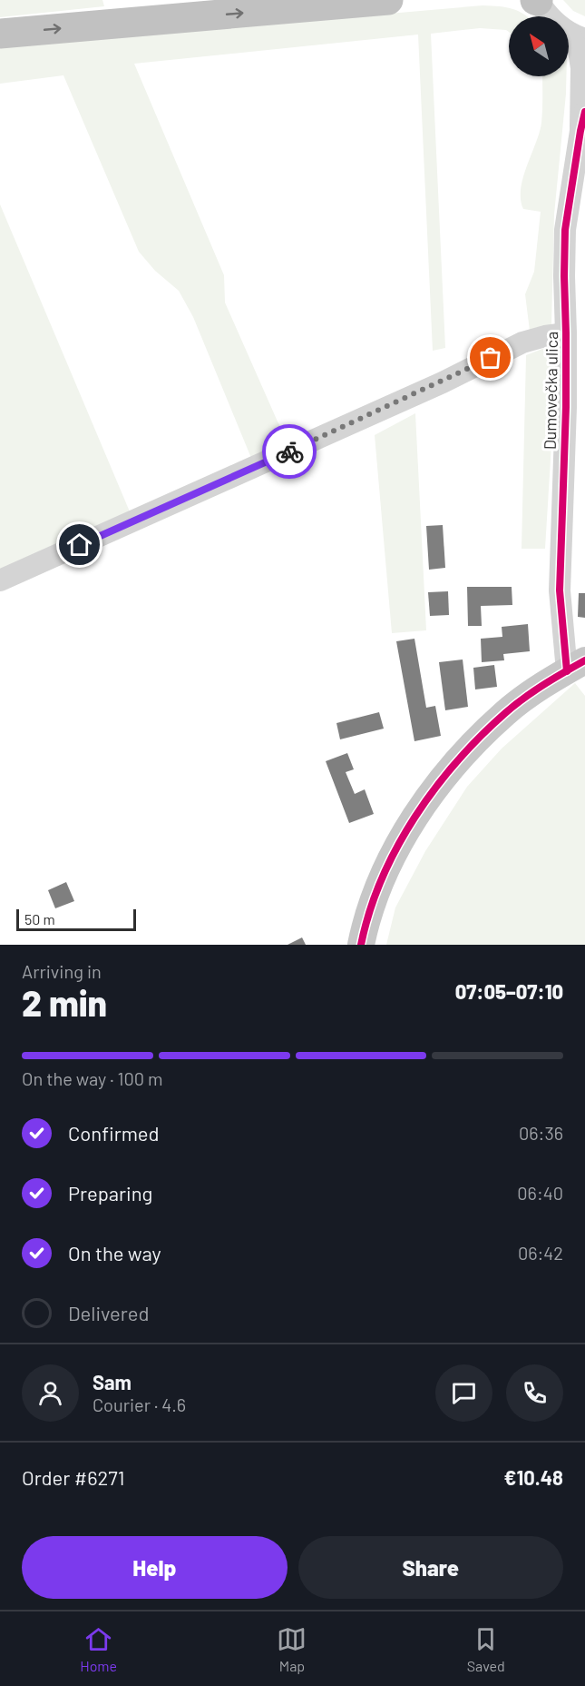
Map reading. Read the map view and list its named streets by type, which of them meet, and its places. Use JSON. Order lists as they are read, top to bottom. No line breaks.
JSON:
{"streets":{"street":["Dumovečka ulica"]},"scale_bar":"50 m","north":"top left","page":{"scale":"50 m","heading":["2 min","Arriving in","07:05–07:10"],"panel":["Sam","Courier · 4.6","Order #6271","€10.48"],"bar":"On the way · 100 m","list":[["Confirmed","06:36"],["Preparing","06:40"],["On the way","06:42"],"Delivered"],"buttons":["Help","Share"],"tabs":["Home","Map","Saved"]}}
